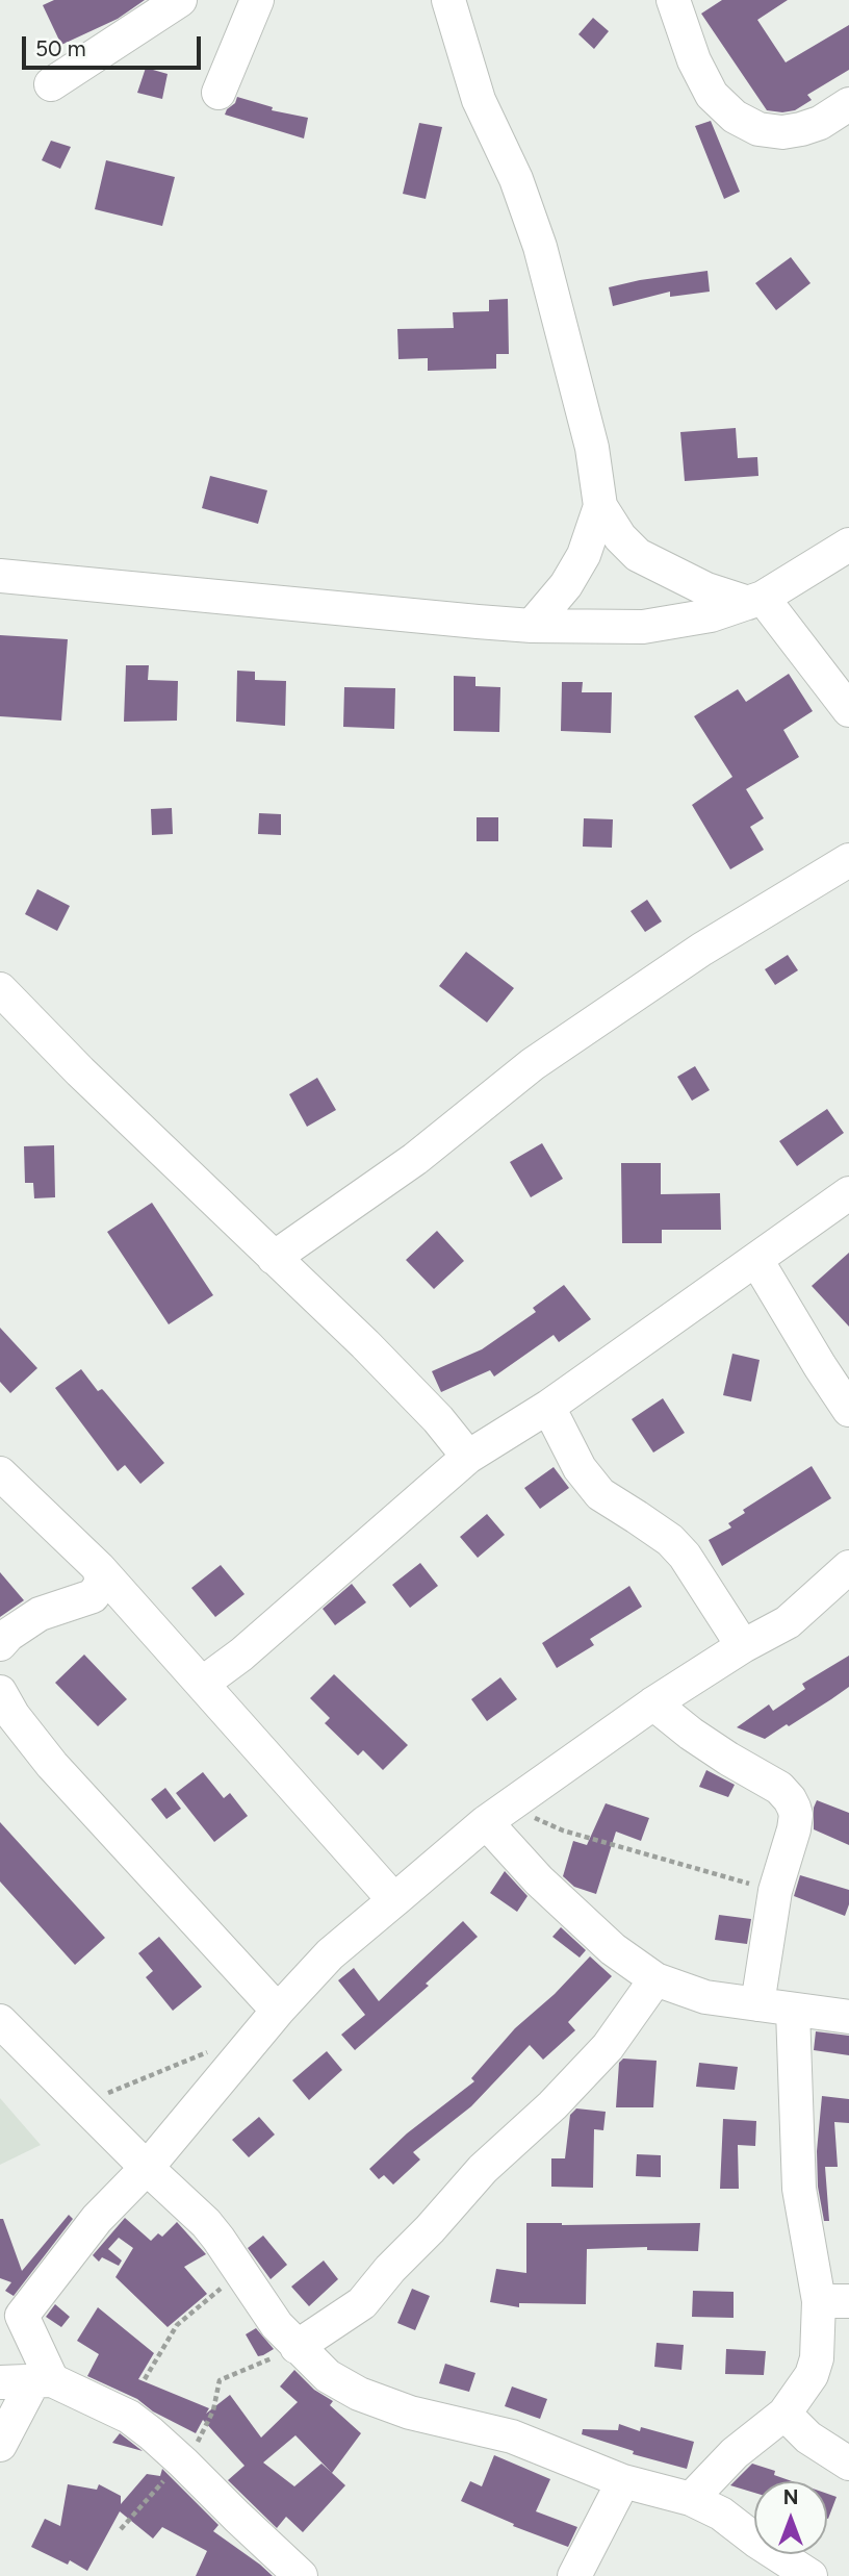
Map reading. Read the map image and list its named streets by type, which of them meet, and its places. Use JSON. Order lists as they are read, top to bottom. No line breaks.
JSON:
{"scale_bar":"50 m","north":"top"}
